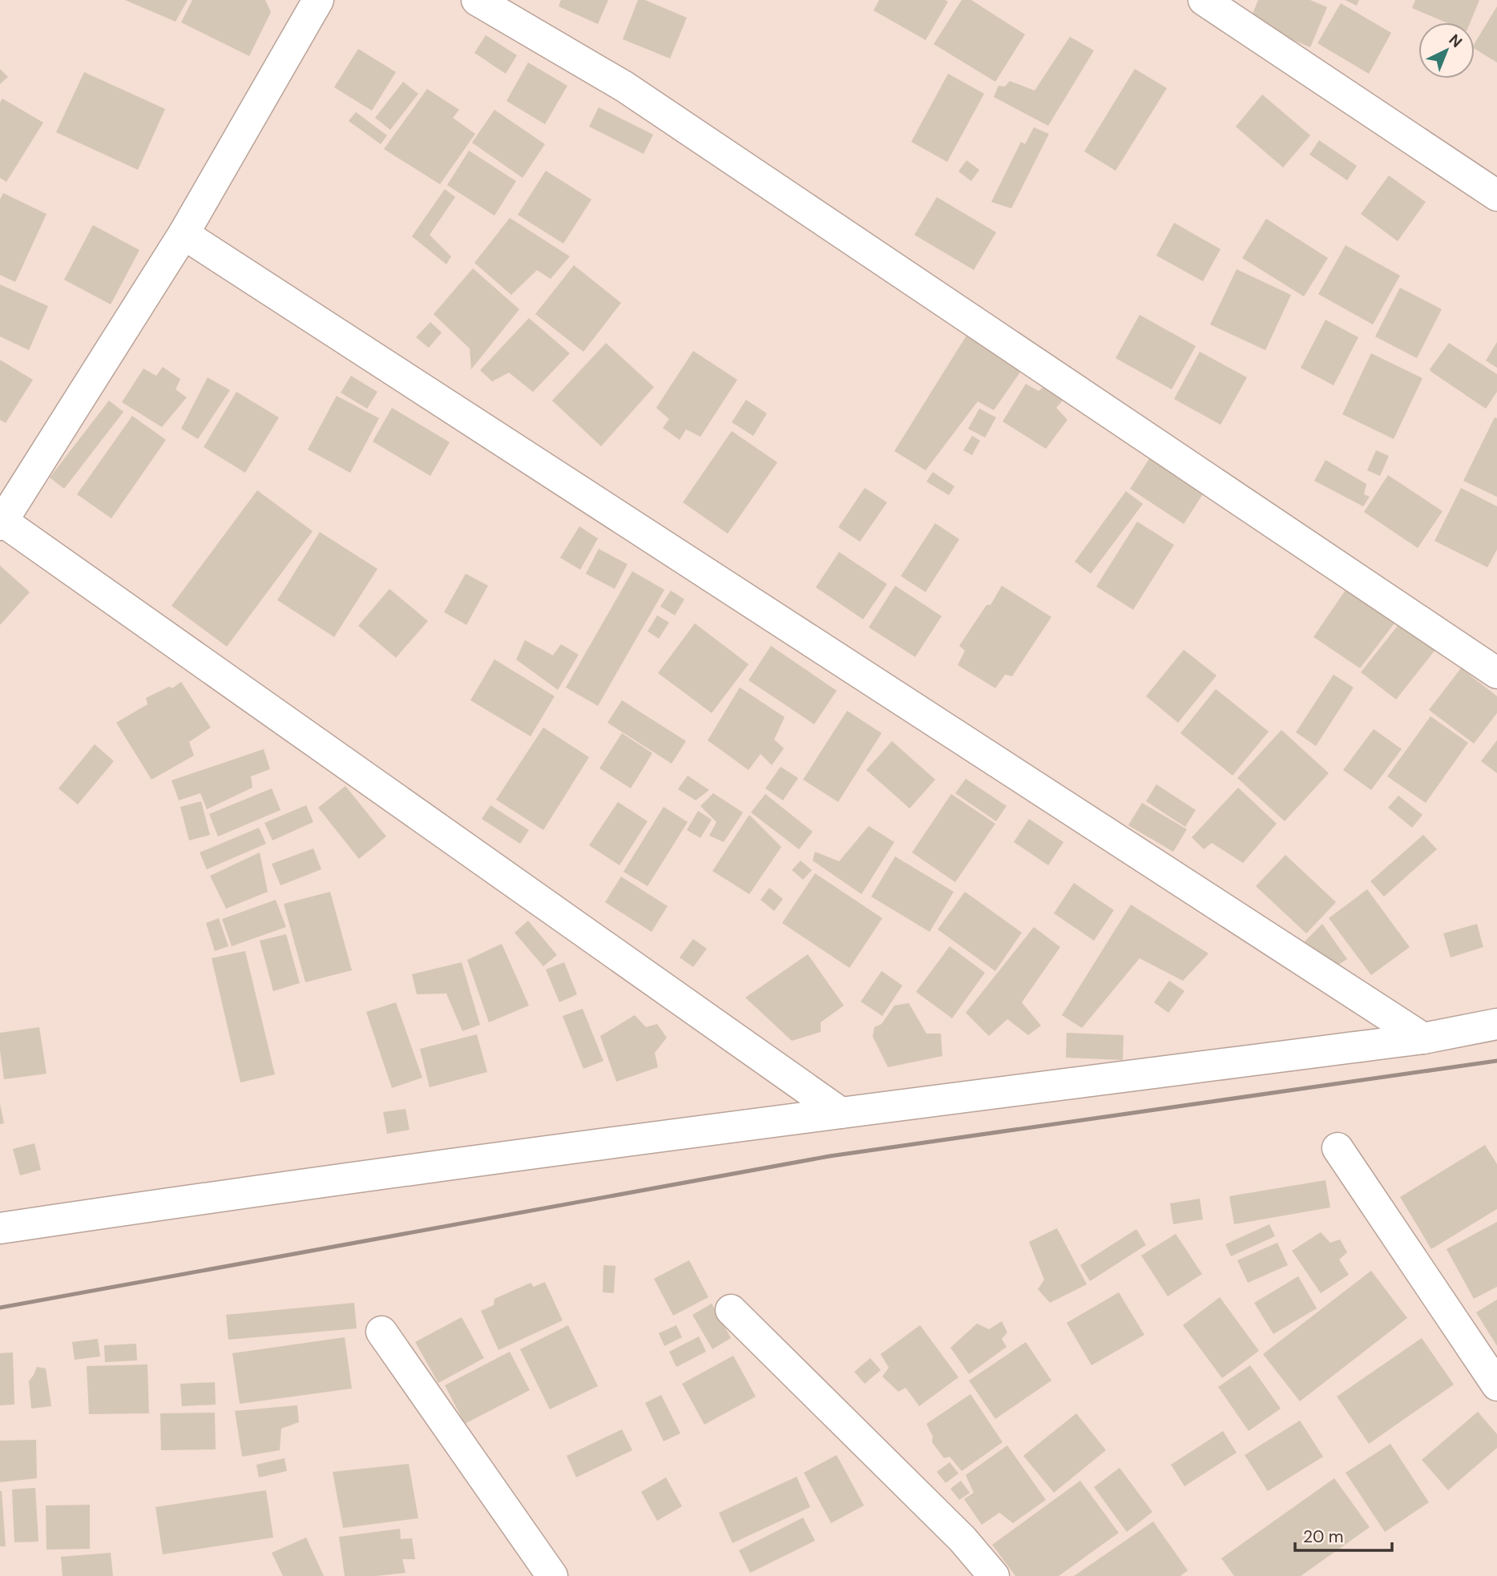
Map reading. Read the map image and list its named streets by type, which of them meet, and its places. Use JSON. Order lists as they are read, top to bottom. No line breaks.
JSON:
{"scale_bar":"20 m","north":"top right"}
